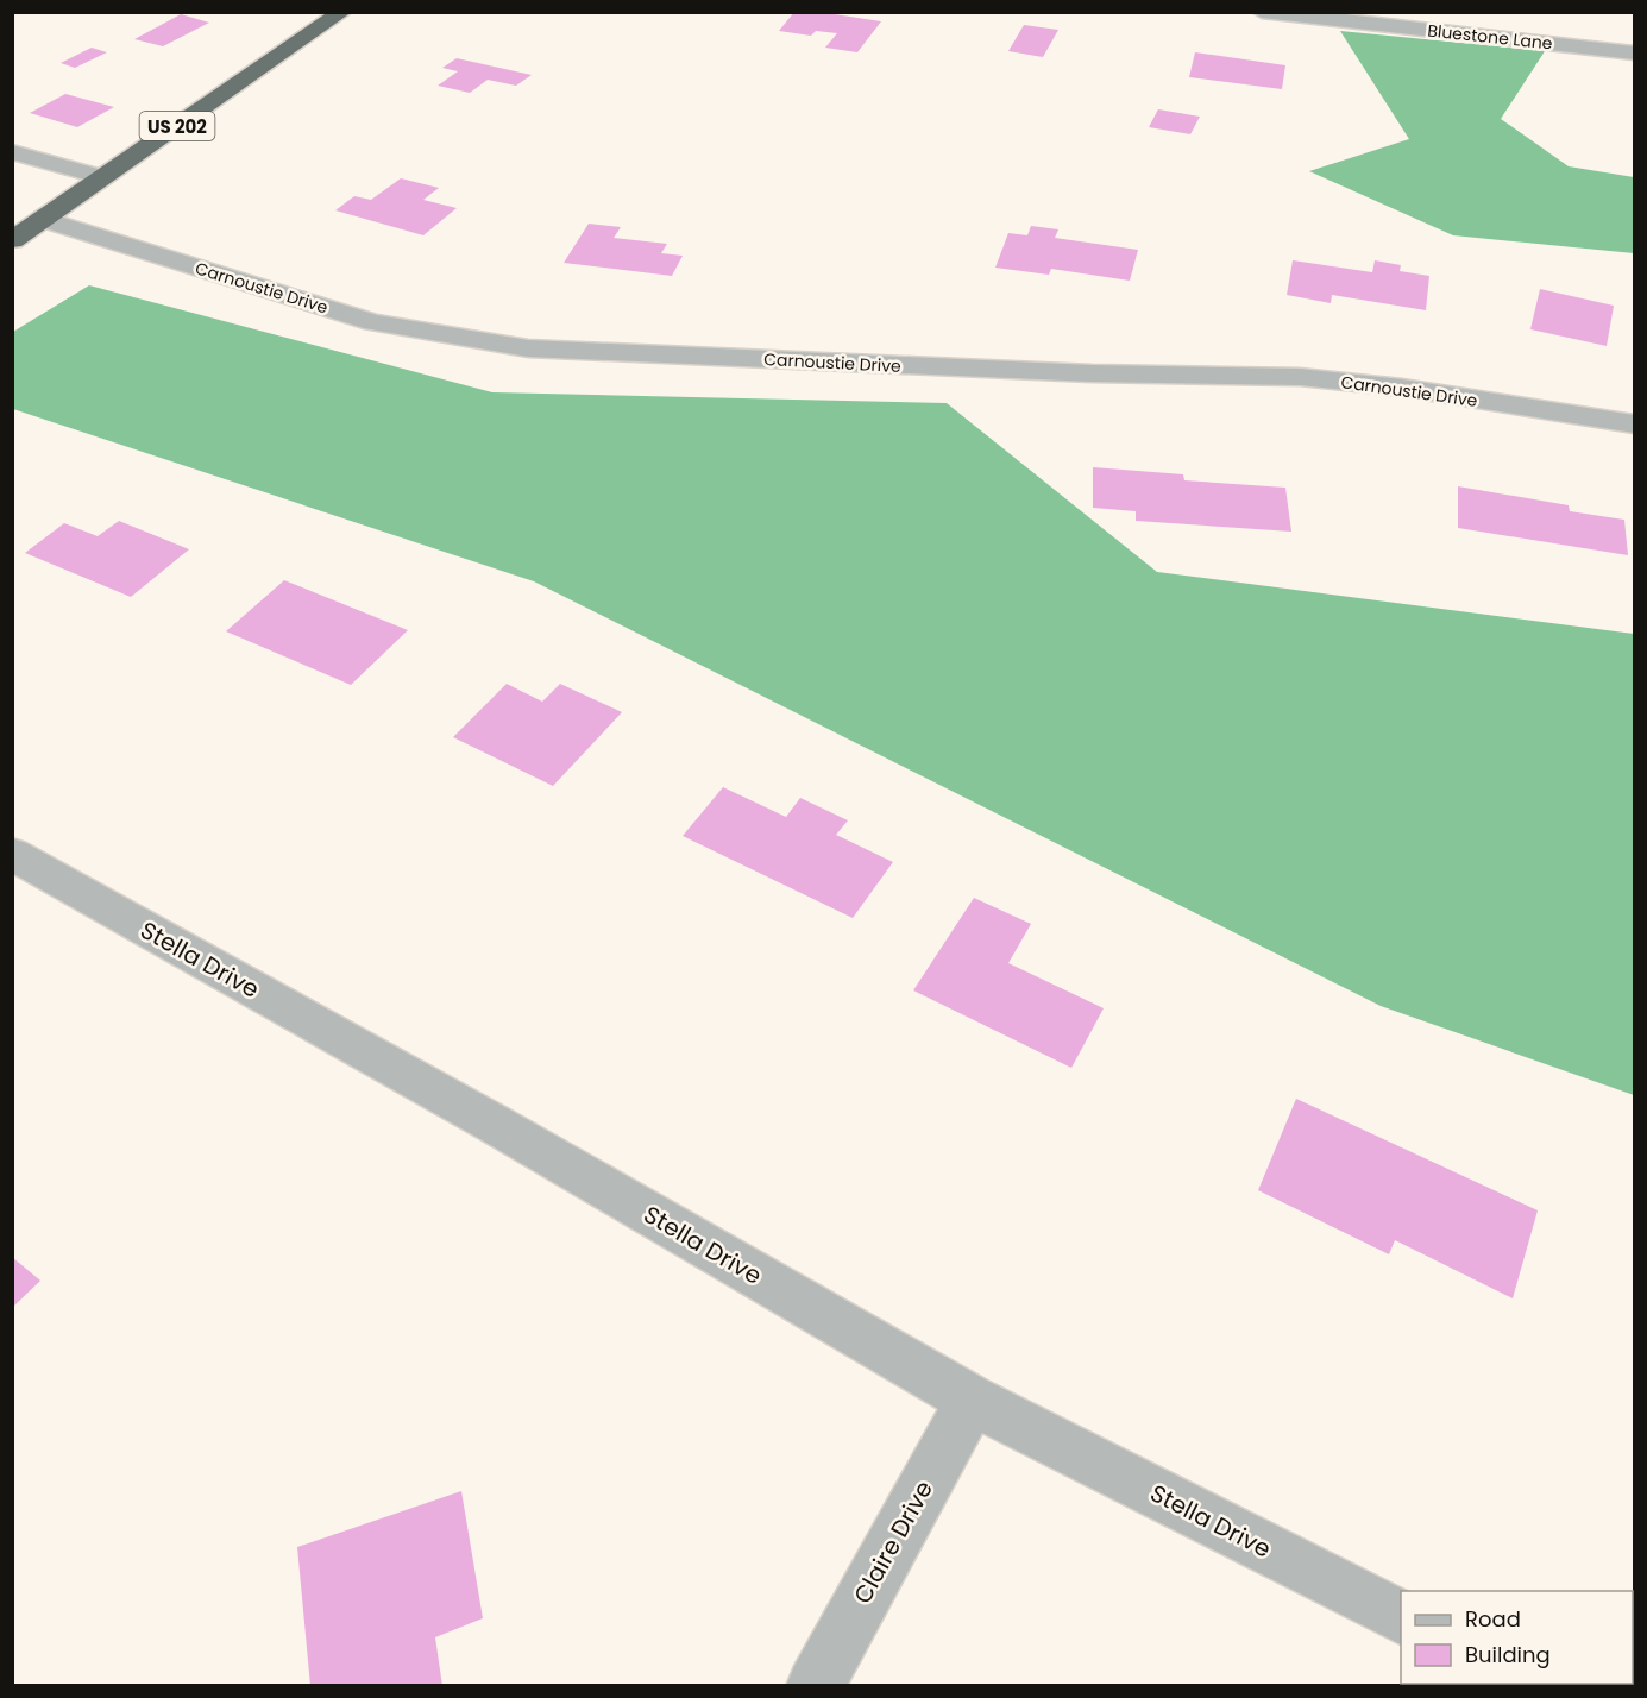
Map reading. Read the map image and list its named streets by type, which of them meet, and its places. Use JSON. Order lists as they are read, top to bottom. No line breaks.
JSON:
{"streets":{"highway":["US 202"],"street":["Bluestone Lane","Carnoustie Drive","Stella Drive","Claire Drive"]},"crossings":[["US 202","Carnoustie Drive"],["Stella Drive","Claire Drive"]],"legend":["Road","Building"]}
